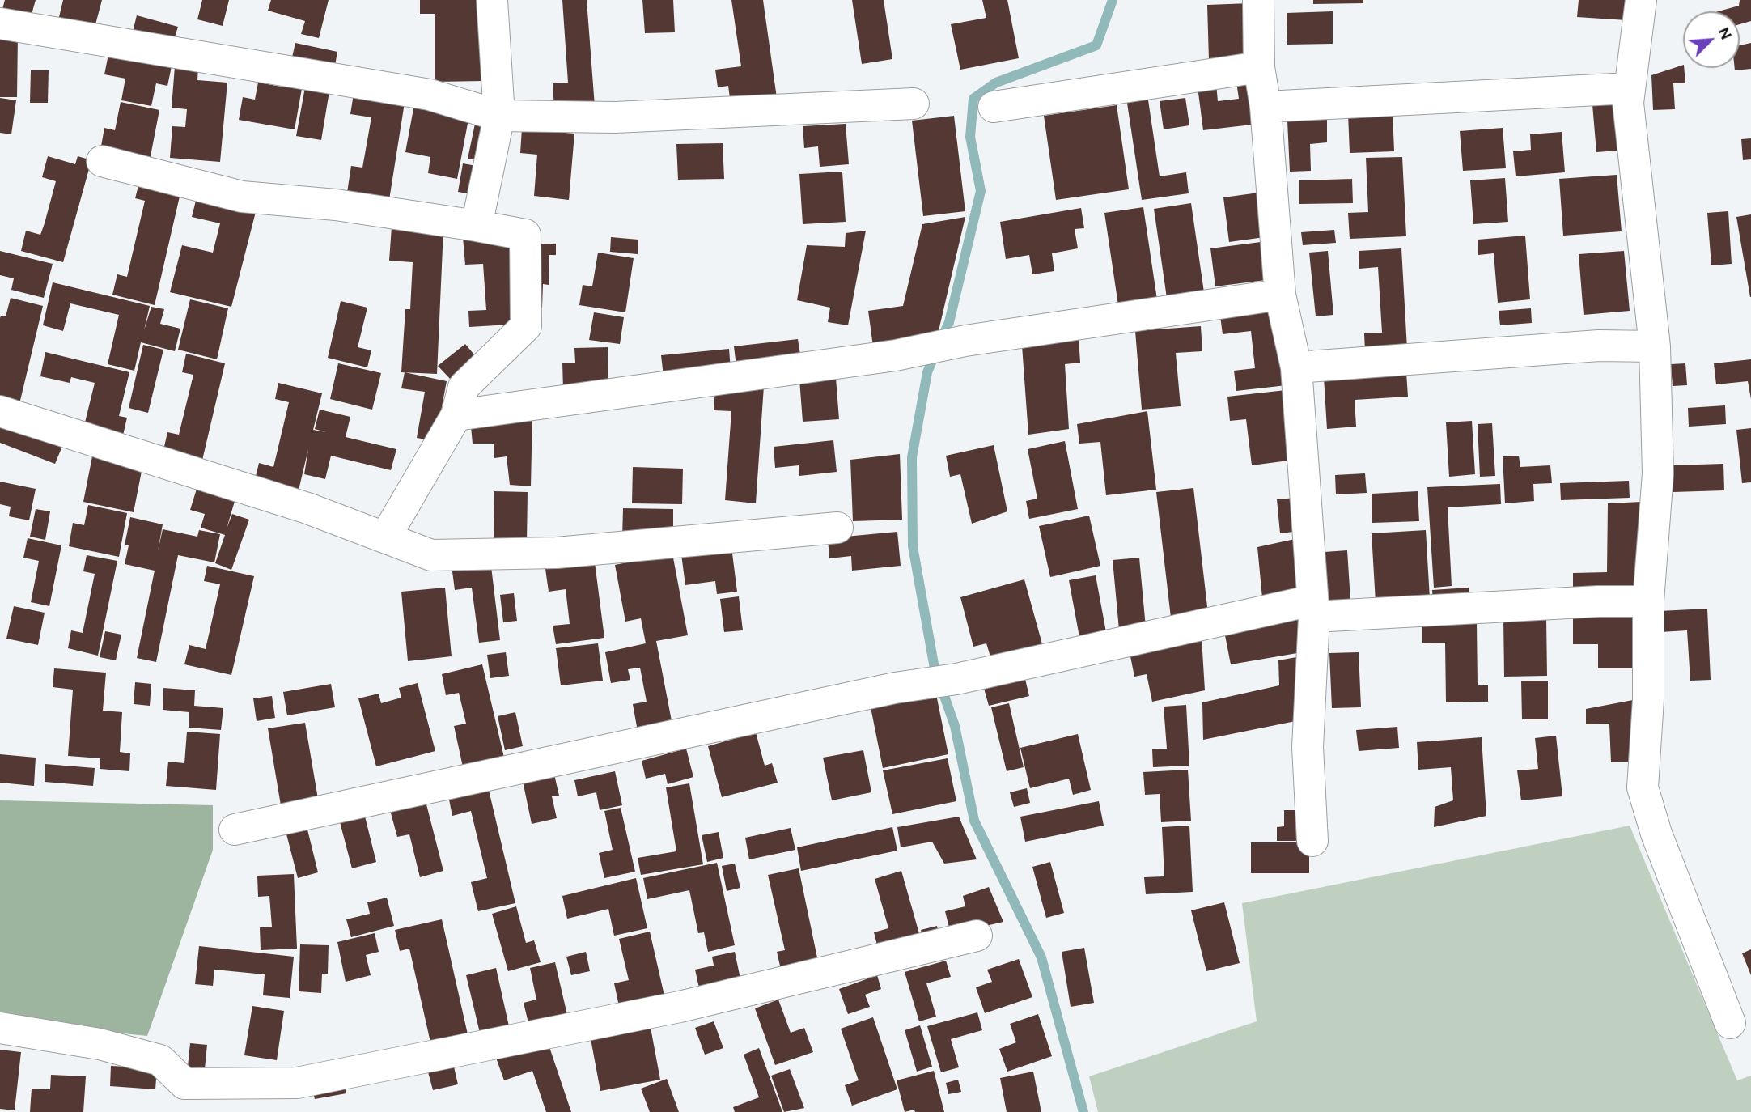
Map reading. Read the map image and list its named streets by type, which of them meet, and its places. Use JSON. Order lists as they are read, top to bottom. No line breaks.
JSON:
{"north":"top right"}
